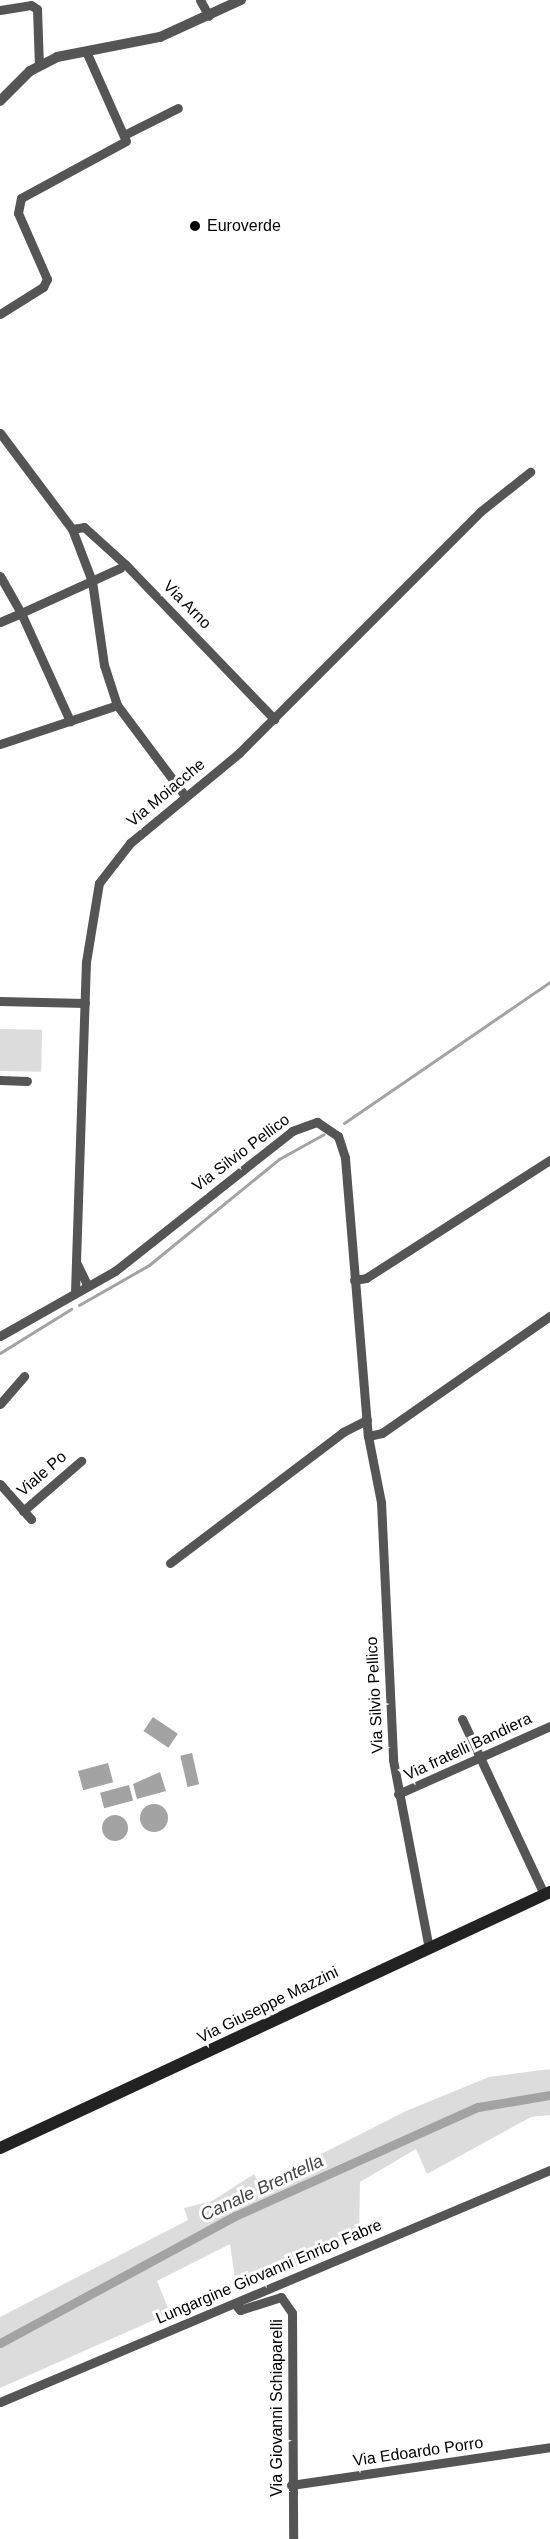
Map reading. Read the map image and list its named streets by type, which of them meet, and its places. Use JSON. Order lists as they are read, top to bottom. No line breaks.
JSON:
{"streets":{"main road":["Via Giuseppe Mazzini"],"street":["Via Arno","Via Moiacche","Via Silvio Pellico","Viale Po","Via fratelli Bandiera","Lungargine Giovanni Enrico Fabre","Via Giovanni Schiaparelli","Via Edoardo Porro"]},"crossings":[["Via Arno","Via Moiacche"],["Via Moiacche","Via Silvio Pellico"],["Via Silvio Pellico","Via fratelli Bandiera"],["Via Silvio Pellico","Via Giuseppe Mazzini"],["Lungargine Giovanni Enrico Fabre","Via Giovanni Schiaparelli"],["Via Giovanni Schiaparelli","Via Edoardo Porro"]],"water":["Canale Brentella"],"places":["Euroverde"]}
